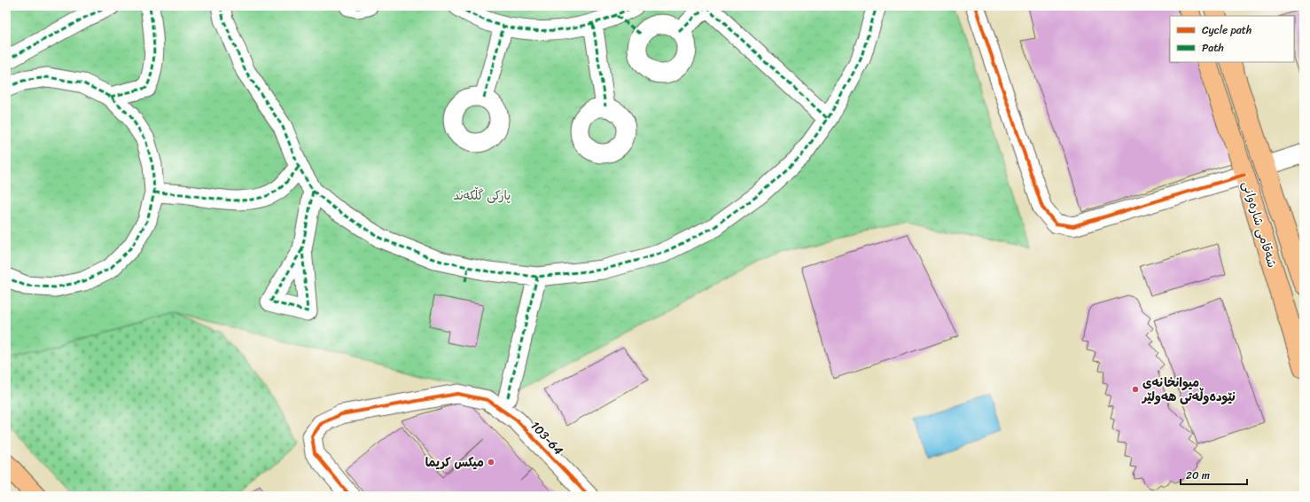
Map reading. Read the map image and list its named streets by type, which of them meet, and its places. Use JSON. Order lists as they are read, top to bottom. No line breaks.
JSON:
{"streets":{"main road":["شەقامی شارەوانی"],"street":["103-64"]},"parks":["پارکی گڵکەند"],"places":["میوانخانەی نێودەوڵەتی هەولێر","ميكس كريما"],"legend":["Cycle path","Path"],"scale_bar":"20 m"}
